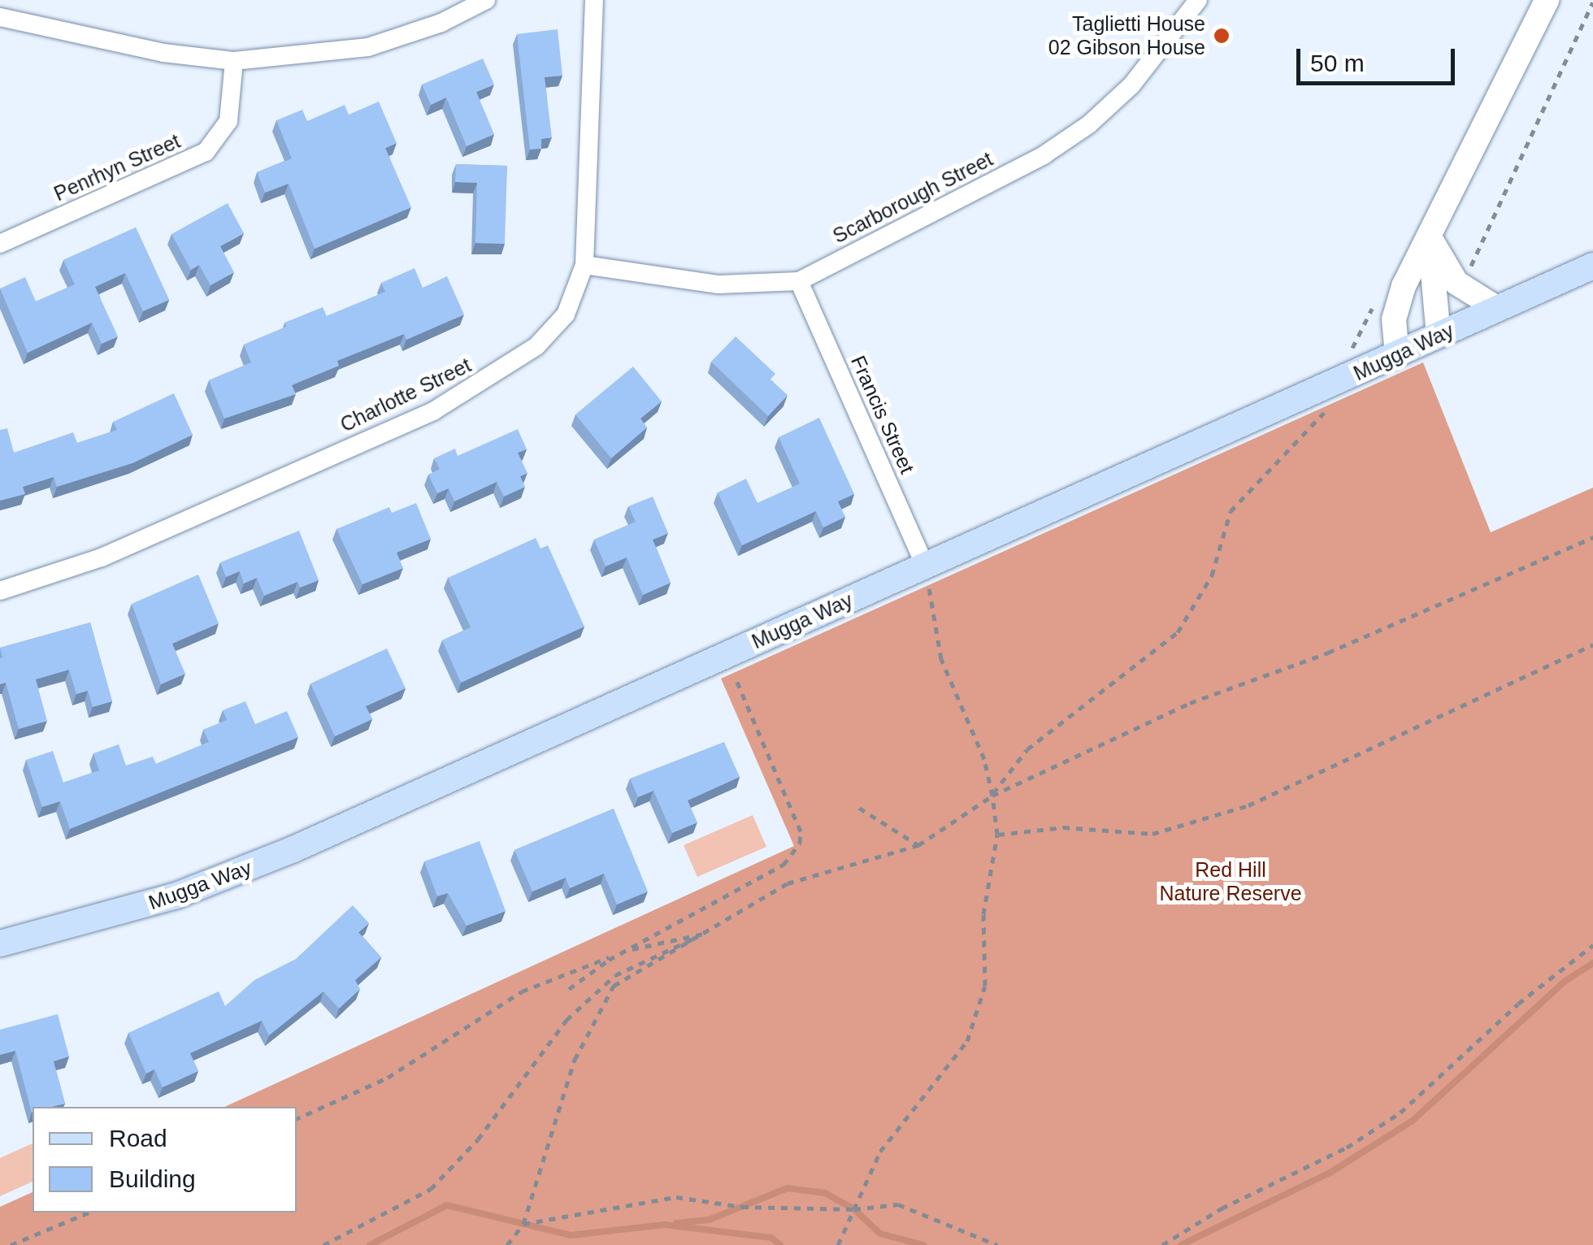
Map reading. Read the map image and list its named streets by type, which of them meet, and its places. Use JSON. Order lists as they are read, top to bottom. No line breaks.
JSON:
{"streets":{"main road":["Mugga Way"],"street":["Penrhyn Street","Scarborough Street","Charlotte Street","Francis Street"]},"crossings":[["Scarborough Street","Charlotte Street"],["Scarborough Street","Francis Street"],["Mugga Way","Francis Street"]],"parks":["Red Hill Nature Reserve"],"places":["Taglietti House 02 Gibson House"],"legend":["Road","Building"],"scale_bar":"50 m"}
